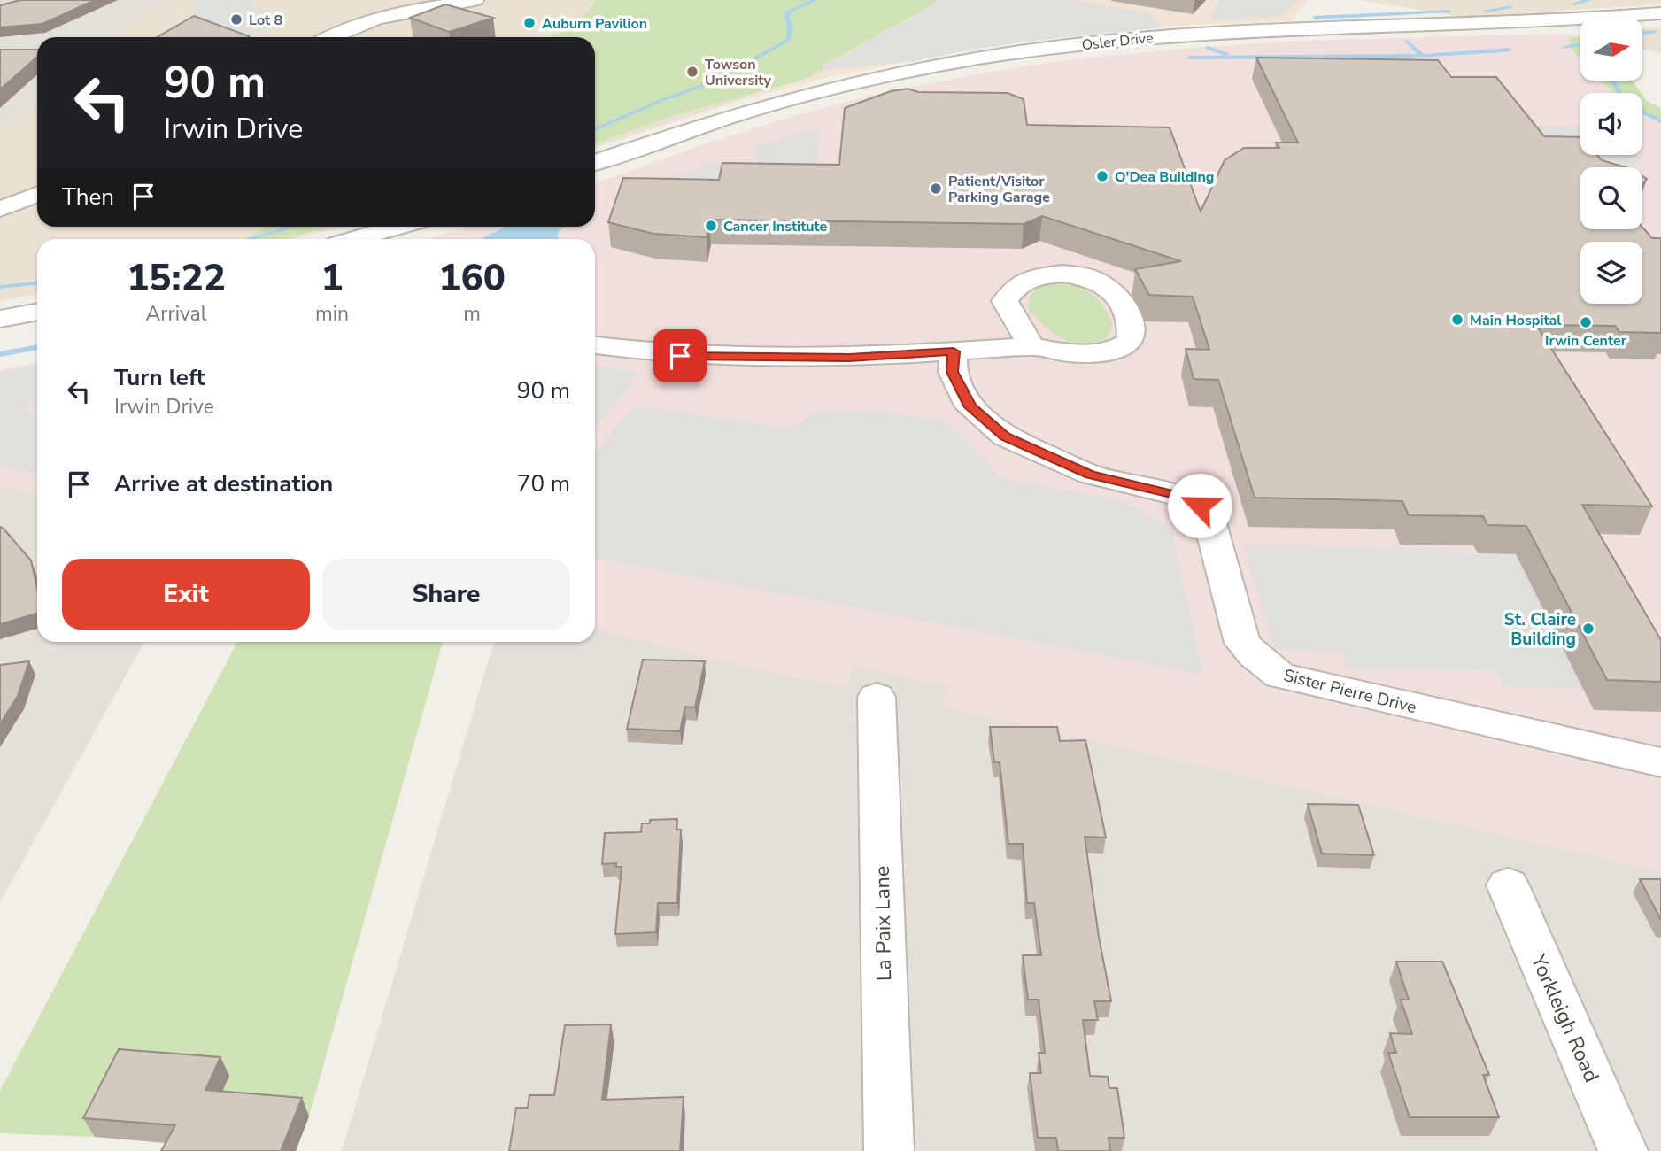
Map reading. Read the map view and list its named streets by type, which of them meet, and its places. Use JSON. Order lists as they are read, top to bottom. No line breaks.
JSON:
{"streets":{"street":["Osler Drive","Sister Pierre Drive","La Paix Lane","Yorkleigh Road"]},"places":["Lot 8","Auburn Pavilion","Towson University","O'Dea Building","Patient/Visitor Parking Garage","Cancer Institute","Main Hospital","Irwin Center","St. Claire Building"],"north":"right","page":{"turn":["90 m","Irwin Drive"],"then":"Then","eta":["15:22","Arrival","1","min","160","m"],"list":[{"name":"Turn left","note":"Irwin Drive","value":"90 m"},{"name":"Arrive at destination","value":"70 m"}],"buttons":["Exit","Share"]}}
